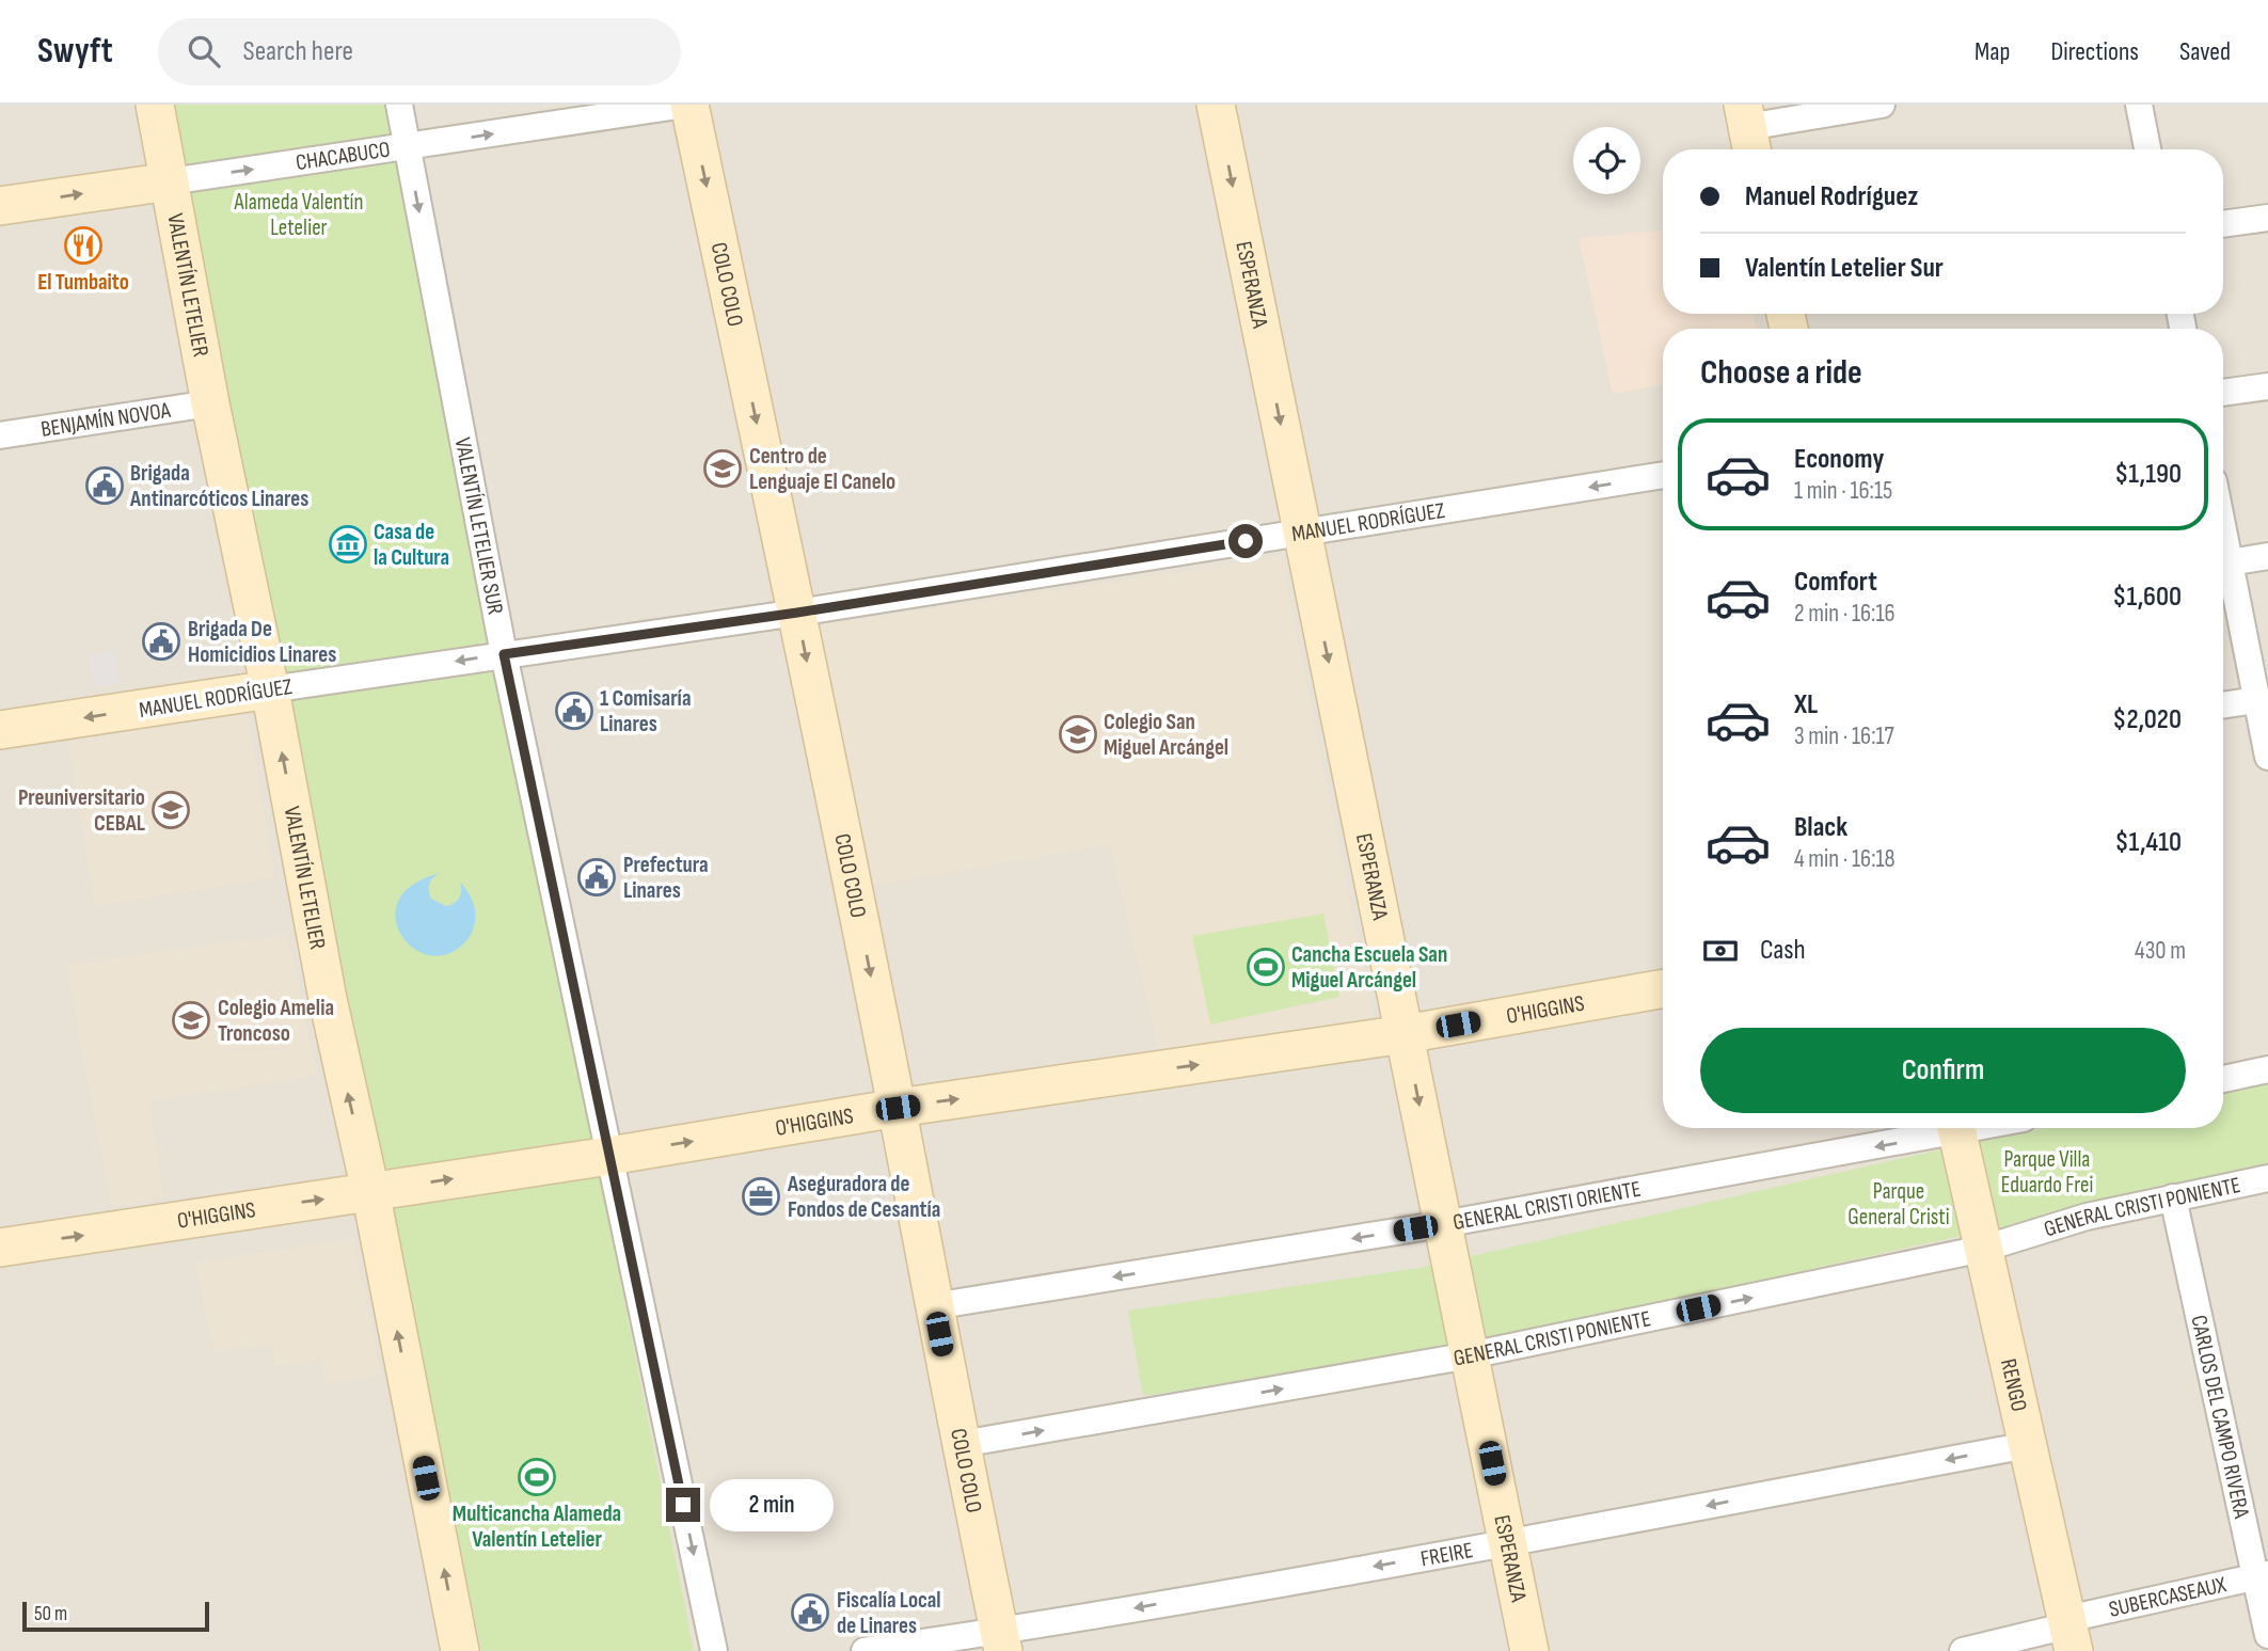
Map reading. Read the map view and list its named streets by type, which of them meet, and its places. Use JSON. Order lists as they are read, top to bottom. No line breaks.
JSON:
{"streets":{"street":["CHACABUCO","VALENTÍN LETELIER","COLO COLO","ESPERANZA","BENJAMÍN NOVOA","MANUEL RODRÍGUEZ","VALENTÍN LETELIER SUR","O'HIGGINS","GENERAL CRISTI ORIENTE","GENERAL CRISTI PONIENTE","RENGO","CARLOS DEL CAMPO RIVERA","FREIRE","SUBERCASEAUX"]},"crossings":[["CHACABUCO","VALENTÍN LETELIER"],["CHACABUCO","COLO COLO"],["CHACABUCO","VALENTÍN LETELIER SUR"],["VALENTÍN LETELIER","BENJAMÍN NOVOA"],["VALENTÍN LETELIER","MANUEL RODRÍGUEZ"],["VALENTÍN LETELIER","O'HIGGINS"],["COLO COLO","MANUEL RODRÍGUEZ"],["COLO COLO","O'HIGGINS"],["COLO COLO","GENERAL CRISTI ORIENTE"],["COLO COLO","GENERAL CRISTI PONIENTE"],["COLO COLO","FREIRE"],["ESPERANZA","MANUEL RODRÍGUEZ"],["ESPERANZA","O'HIGGINS"],["ESPERANZA","GENERAL CRISTI ORIENTE"],["ESPERANZA","GENERAL CRISTI PONIENTE"],["ESPERANZA","FREIRE"],["MANUEL RODRÍGUEZ","VALENTÍN LETELIER SUR"],["VALENTÍN LETELIER SUR","O'HIGGINS"],["GENERAL CRISTI PONIENTE","RENGO"],["GENERAL CRISTI PONIENTE","CARLOS DEL CAMPO RIVERA"],["RENGO","FREIRE"],["RENGO","SUBERCASEAUX"],["CARLOS DEL CAMPO RIVERA","SUBERCASEAUX"]],"one_way":["CHACABUCO","VALENTÍN LETELIER","COLO COLO","ESPERANZA","MANUEL RODRÍGUEZ","VALENTÍN LETELIER SUR","O'HIGGINS","GENERAL CRISTI ORIENTE","GENERAL CRISTI PONIENTE","FREIRE"],"parks":["Alameda Valentín Letelier","Parque Villa Eduardo Frei","Parque General Cristi"],"places":{"restaurant":["El Tumbaito"],"school or university":["Centro de Lenguaje El Canelo","Colegio San Miguel Arcángel","Preuniversitario CEBAL","Colegio Amelia Troncoso"],"public building":["Brigada Antinarcóticos Linares","Brigada De Homicidios Linares","1 Comisaría Linares","Prefectura Linares","Fiscalía Local de Linares"],"museum":["Casa de la Cultura"],"sports":["Cancha Escuela San Miguel Arcángel","Multicancha Alameda Valentín Letelier"],"office":["Aseguradora de Fondos de Cesantía"]},"scale_bar":"50 m","page":{"header":"Swyft","search":"Search here","nav":["Map","Directions","Saved"],"banner":["Manuel Rodríguez","Valentín Letelier Sur"],"heading":"Choose a ride","list":[{"name":"Economy","note":"1 min · 16:15","value":"$1,190"},{"name":"Comfort","note":"2 min · 16:16","value":"$1,600"},{"name":"XL","note":"3 min · 16:17","value":"$2,020"},{"name":"Black","note":"4 min · 16:18","value":"$1,410"}],"pay":["Cash","430 m"],"buttons":"Confirm","bubble":"2 min","scale":"50 m"}}
